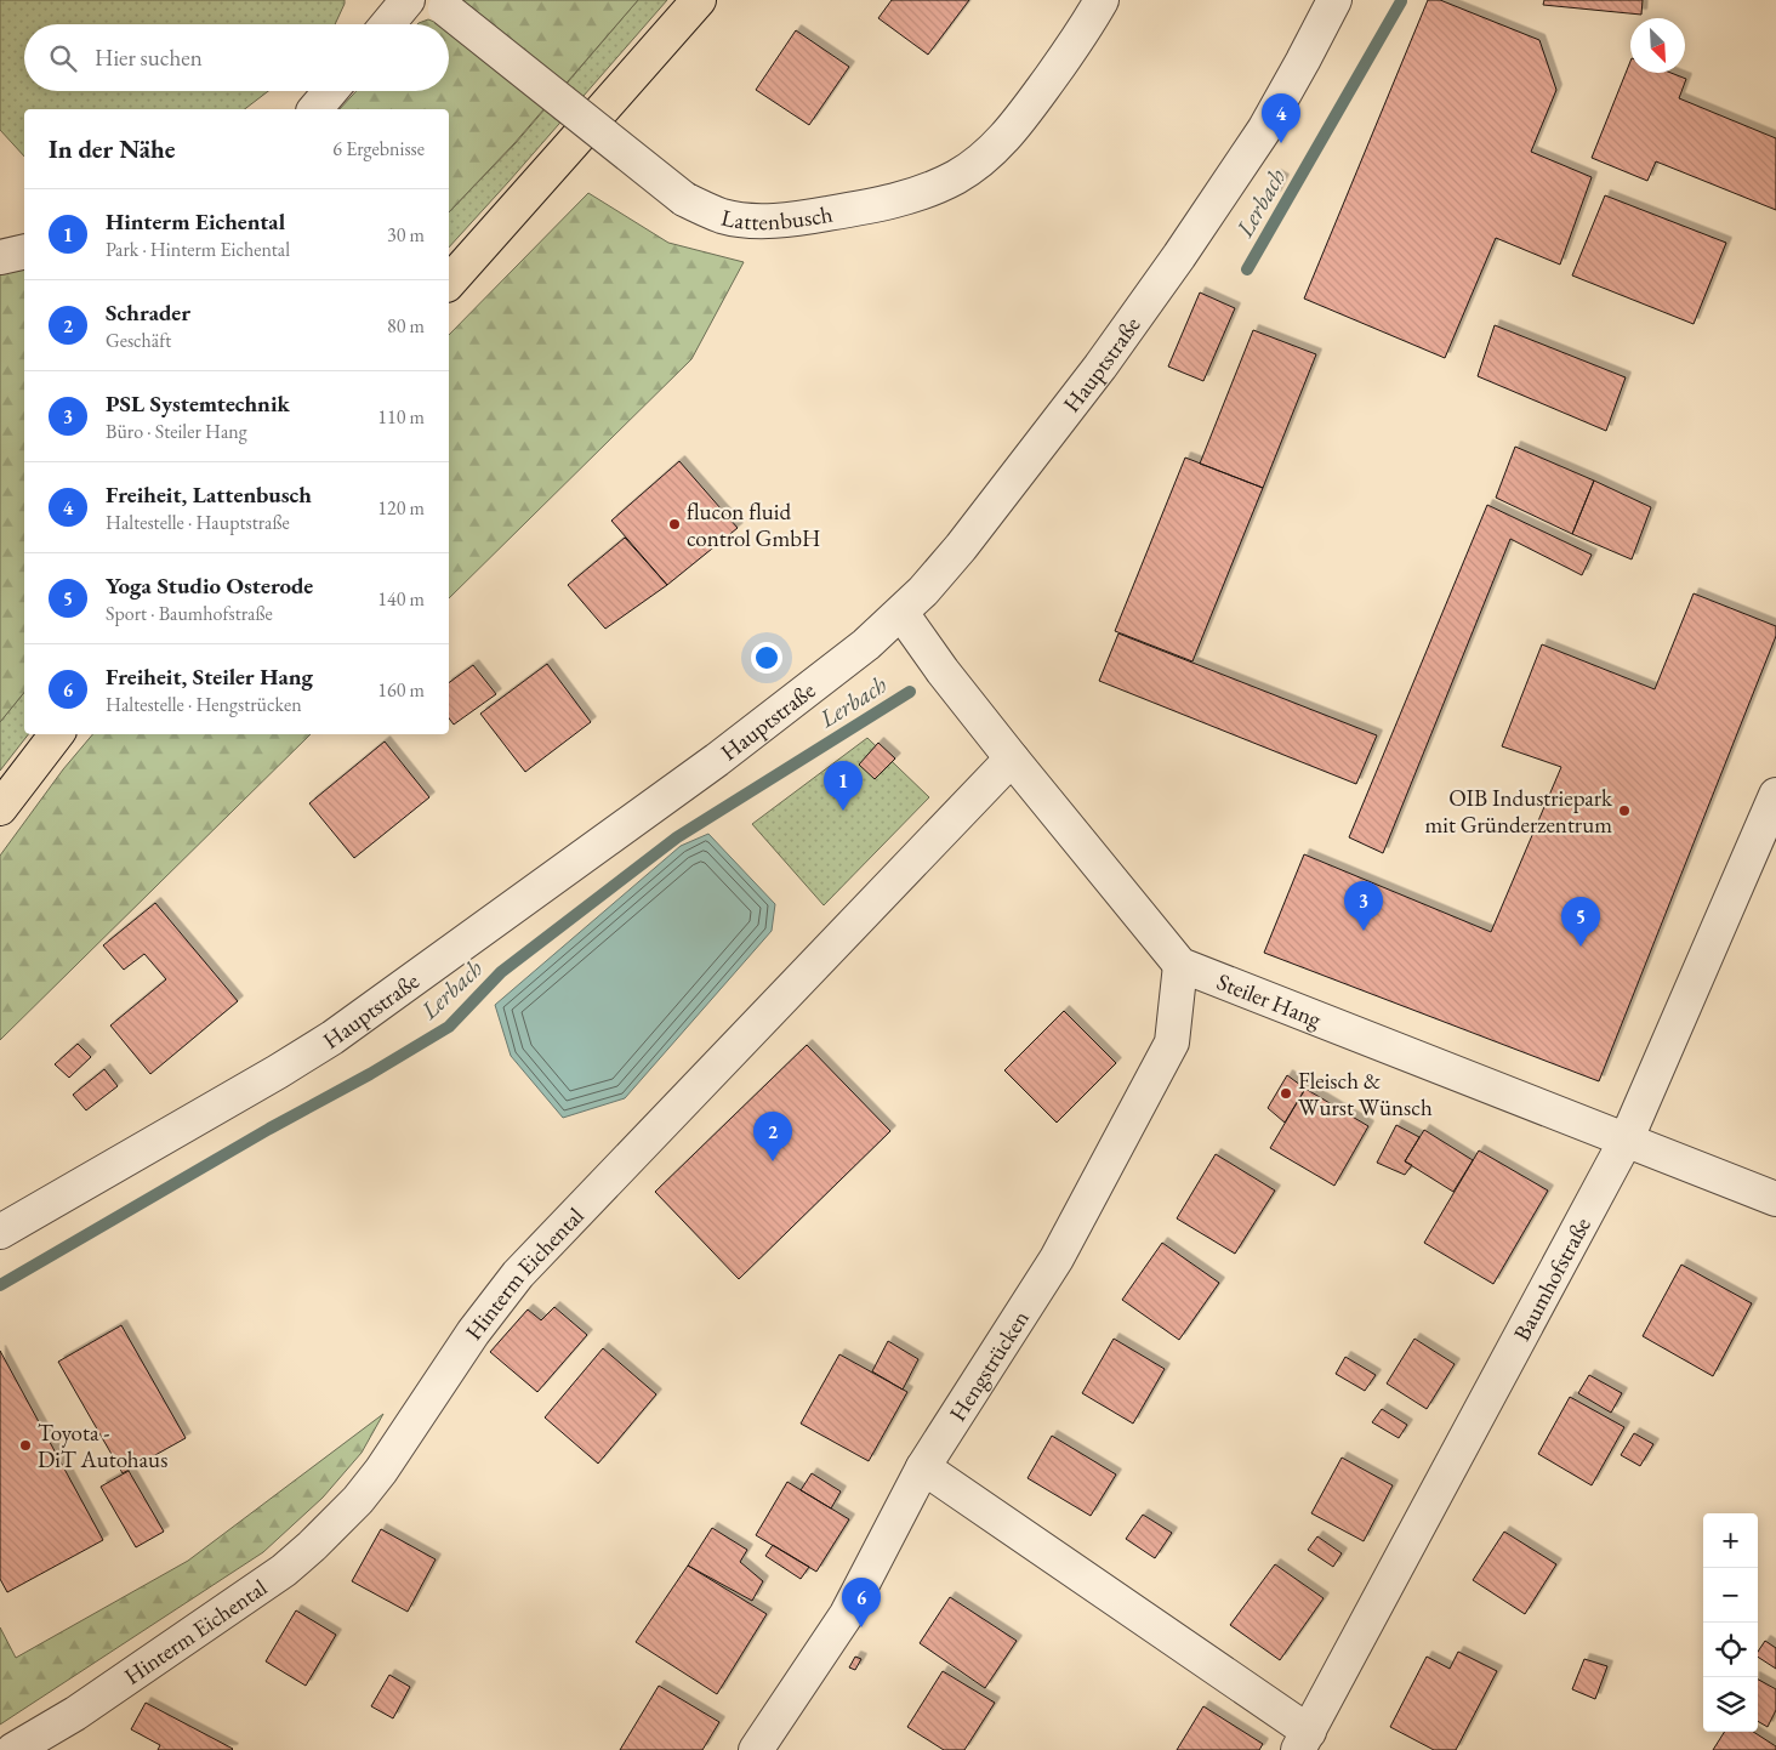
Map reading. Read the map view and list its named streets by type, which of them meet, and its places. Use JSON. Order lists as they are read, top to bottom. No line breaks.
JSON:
{"streets":{"street":["Lattenbusch","Hauptstraße","Steiler Hang","Hinterm Eichental","Baumhofstraße","Hengstrücken"]},"crossings":[["Hauptstraße","Steiler Hang"],["Steiler Hang","Hinterm Eichental"],["Steiler Hang","Baumhofstraße"],["Steiler Hang","Hengstrücken"]],"water":["Lerbach"],"places":["flucon fluid control GmbH","OIB Industriepark mit Gründerzentrum","Fleisch & Wurst Wünsch","Toyota - DiT Autohaus"],"north":"bottom right","page":{"search":"Hier suchen","pins":["4","1","3","5","2","6"],"heading":["In der Nähe","6 Ergebnisse"],"list":[{"mark":"1","name":"Hinterm Eichental","note":"Park · Hinterm Eichental","value":"30 m"},{"mark":"2","name":"Schrader","note":"Geschäft","value":"80 m"},{"mark":"3","name":"PSL Systemtechnik","note":"Büro · Steiler Hang","value":"110 m"},{"mark":"4","name":"Freiheit, Lattenbusch","note":"Haltestelle · Hauptstraße","value":"120 m"},{"mark":"5","name":"Yoga Studio Osterode","note":"Sport · Baumhofstraße","value":"140 m"},{"mark":"6","name":"Freiheit, Steiler Hang","note":"Haltestelle · Hengstrücken","value":"160 m"}],"map_buttons":["+","−"]}}
